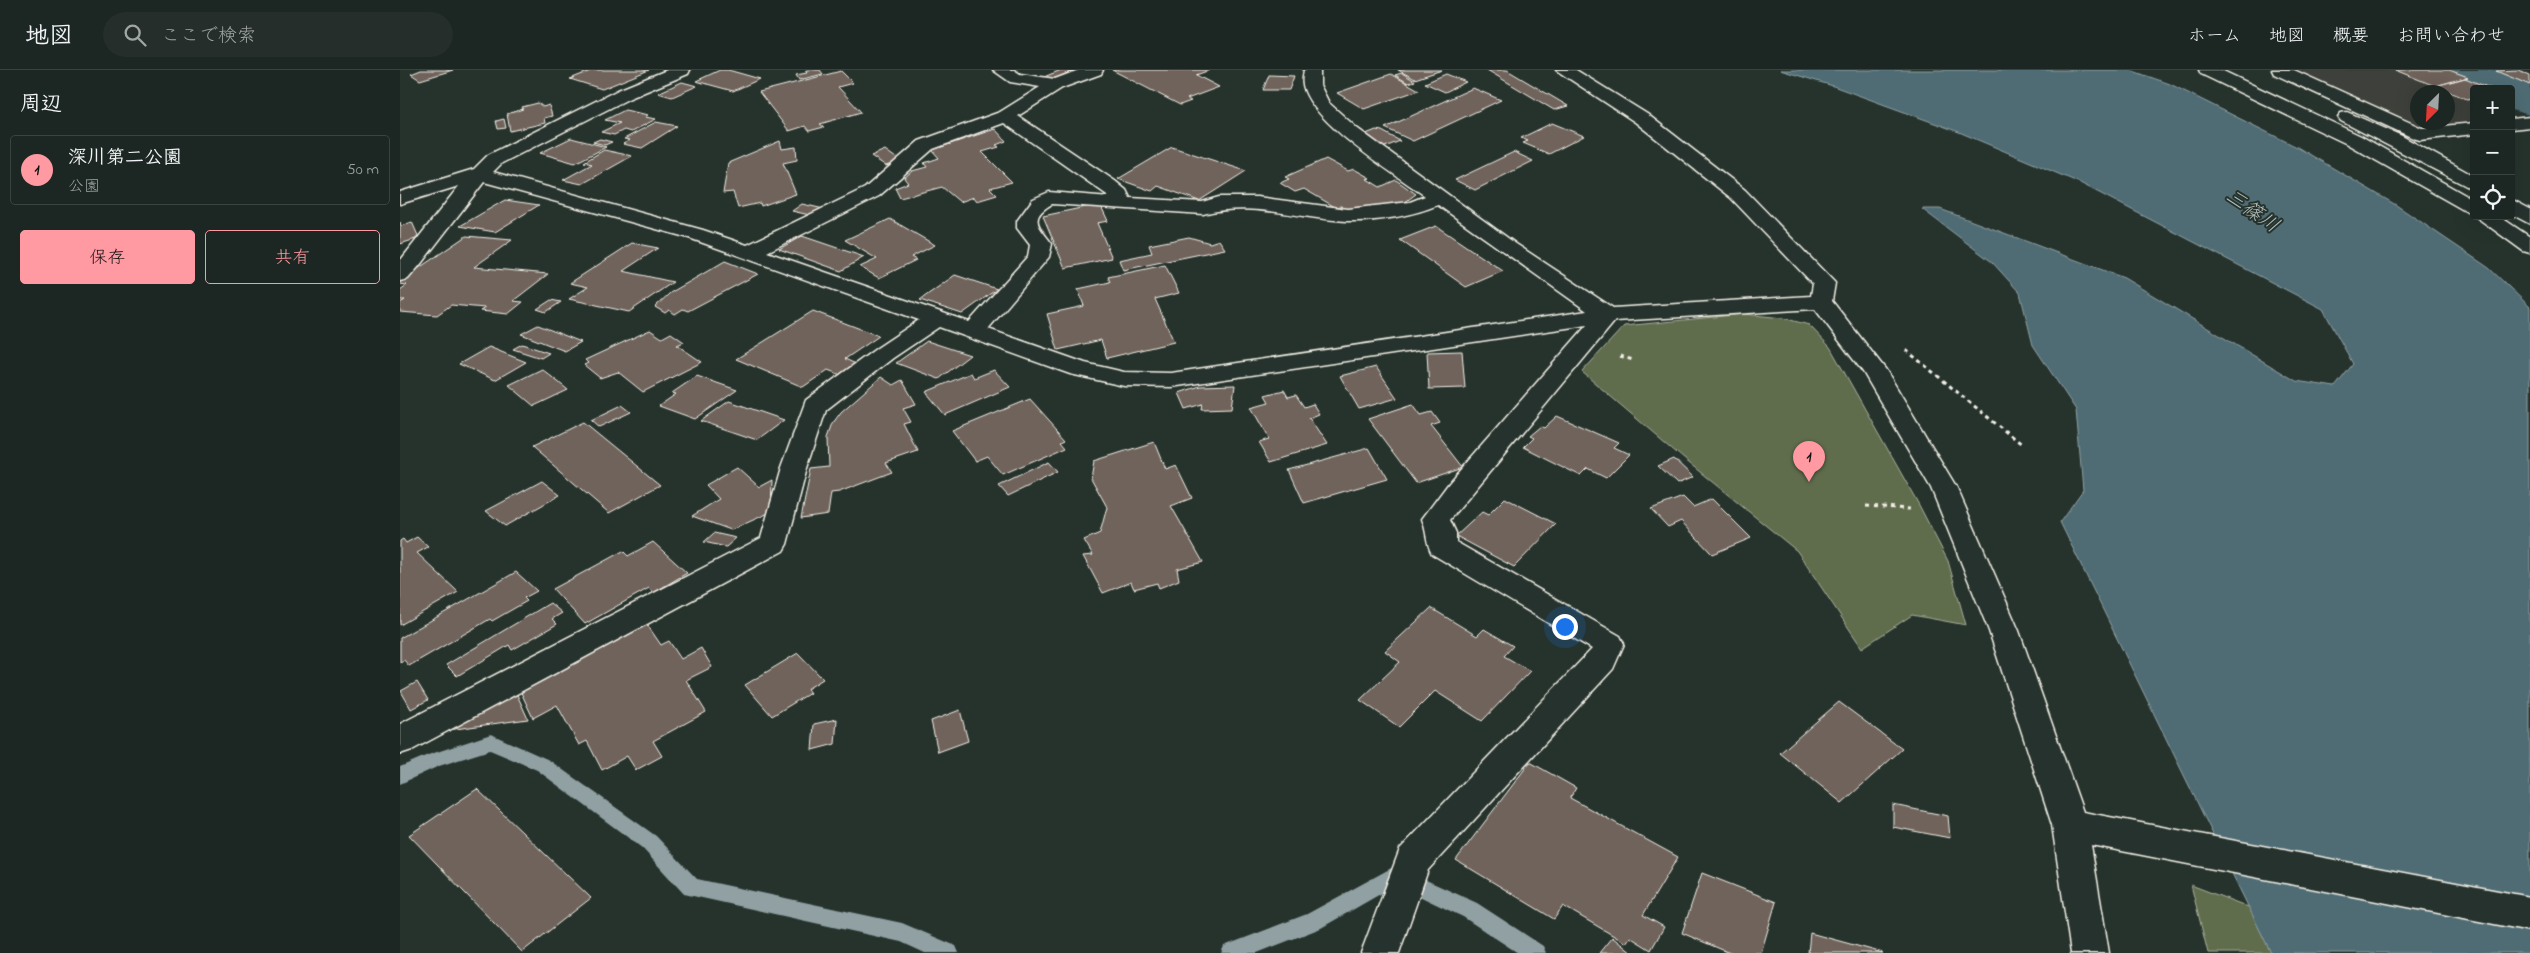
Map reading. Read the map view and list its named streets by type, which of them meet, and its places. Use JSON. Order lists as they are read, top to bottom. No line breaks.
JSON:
{"water":["三篠川"],"north":"bottom left","page":{"header":"地図","search":"ここで検索","nav":["ホーム","地図","概要","お問い合わせ"],"heading":"周辺","map_buttons":["+","−"],"list":[{"mark":"1","name":"深川第二公園","note":"公園","value":"50 m"}],"buttons":["保存","共有"],"pins":"1"}}
